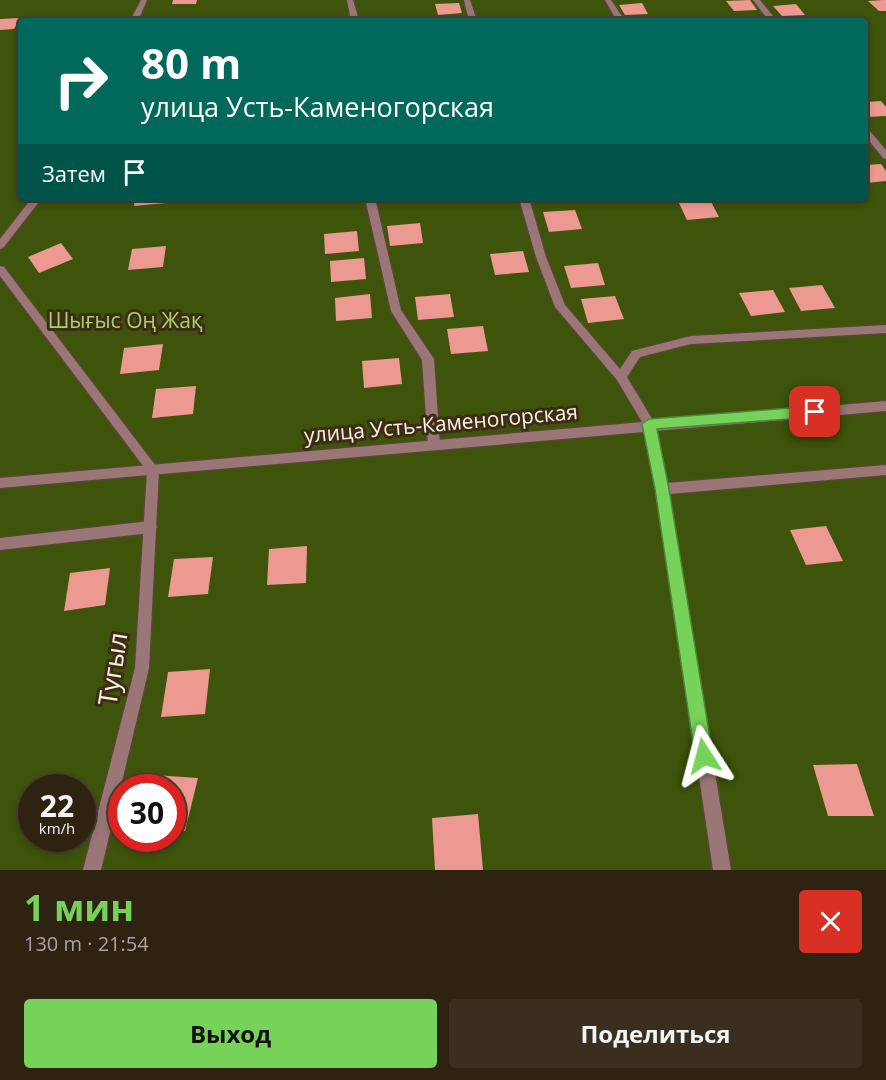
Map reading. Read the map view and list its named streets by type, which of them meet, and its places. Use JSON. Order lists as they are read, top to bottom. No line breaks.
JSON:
{"streets":{"street":["улица Усть-Каменогорская","Тугыл"]},"crossings":[["улица Усть-Каменогорская","Тугыл"]],"parks":["Шығыс Оң Жақ"],"page":{"turn":["80 m","улица Усть-Каменогорская"],"then":"Затем","speed":"22 km/h","limit":"30","heading":["1 мин","130 m · 21:54"],"buttons":["Выход","Поделиться"]}}
